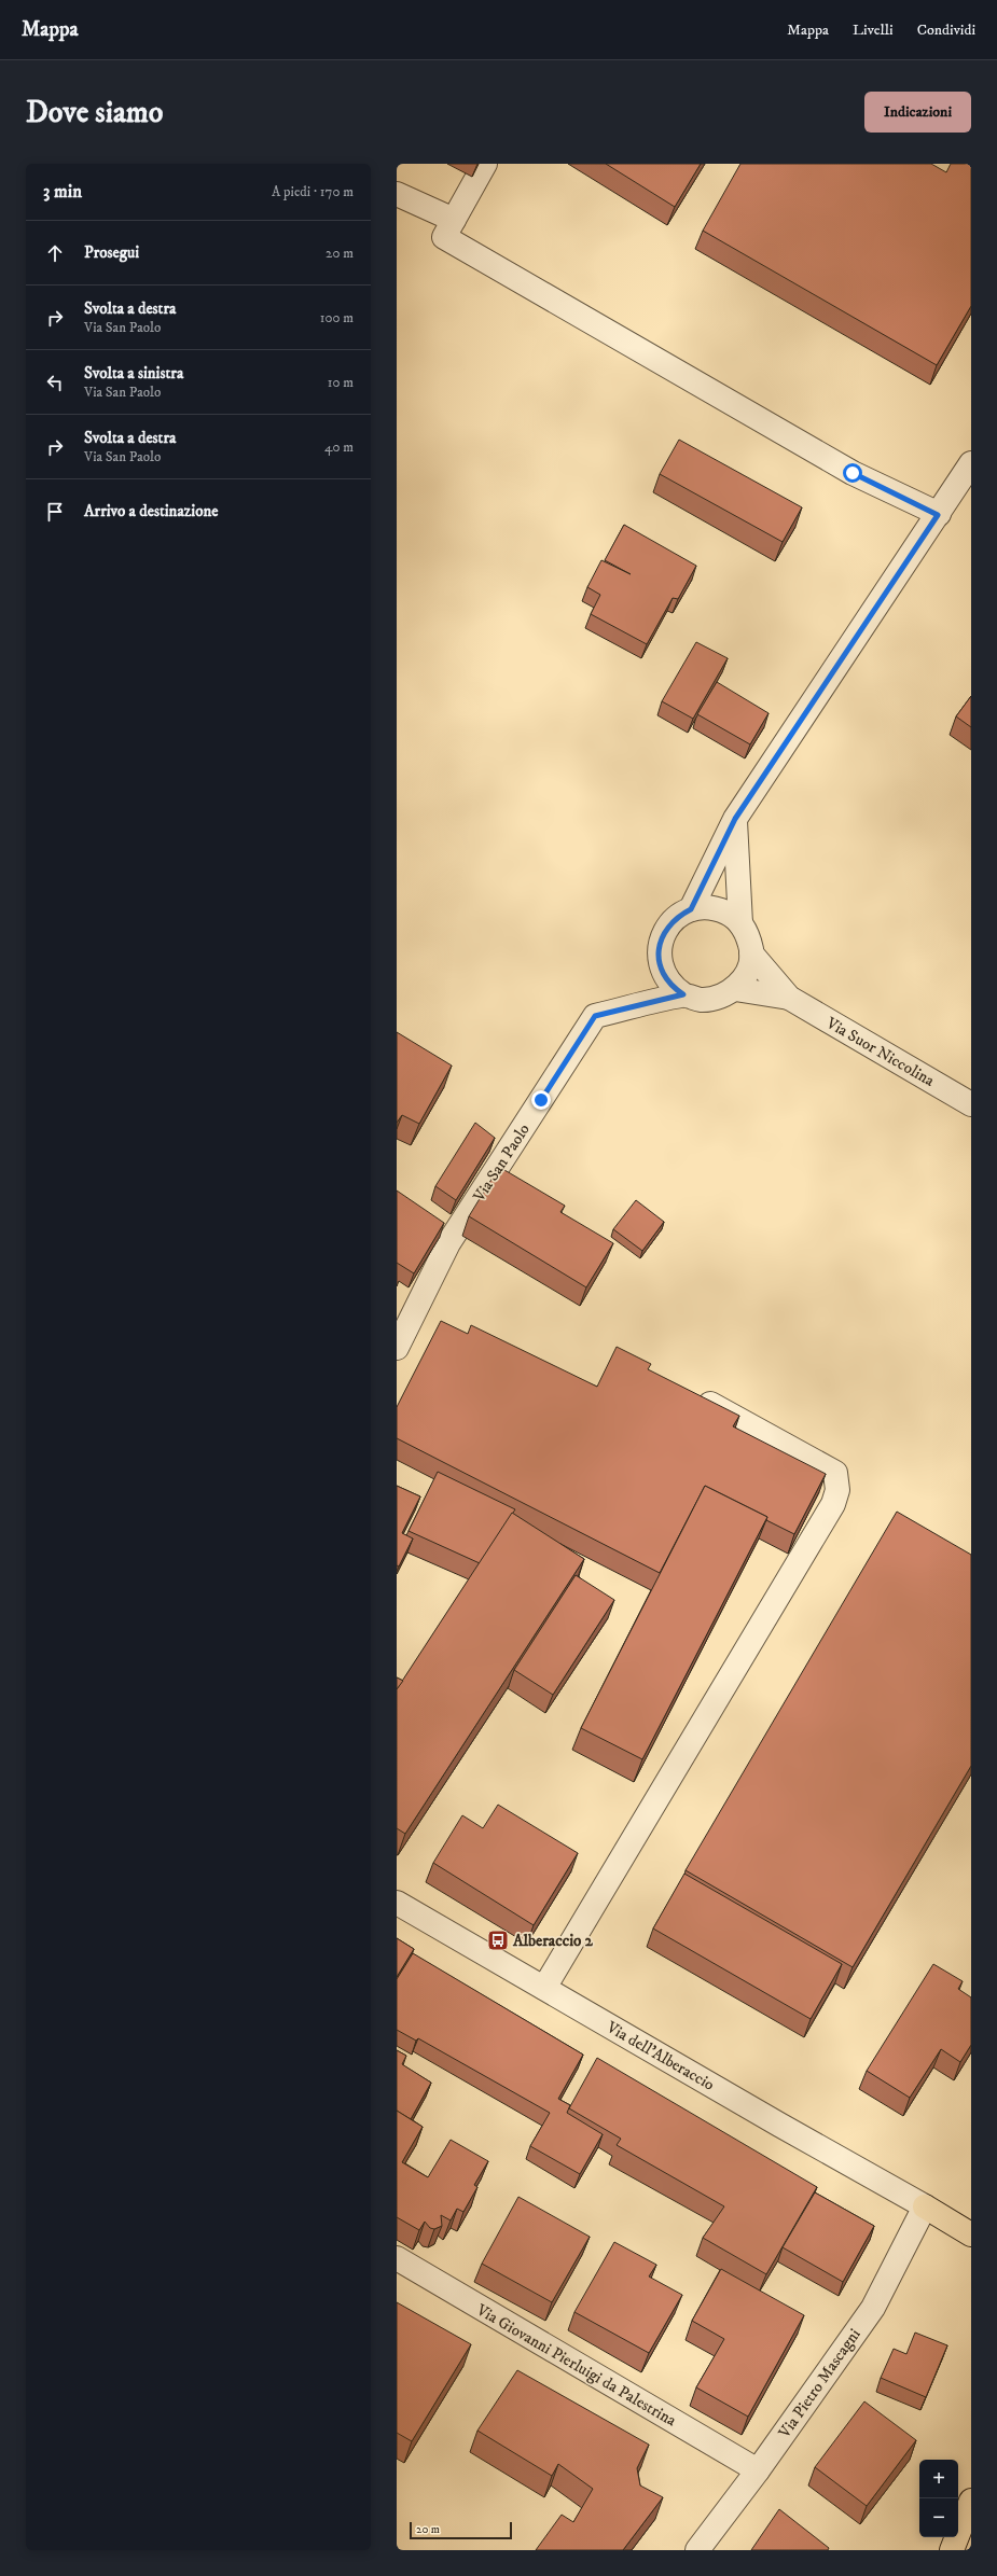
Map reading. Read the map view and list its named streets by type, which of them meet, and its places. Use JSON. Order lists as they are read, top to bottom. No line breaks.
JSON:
{"streets":{"street":["Via Suor Niccolina","Via San Paolo","Via dell'Alberaccio","Via Giovanni Pierluigi da Palestrina","Via Pietro Mascagni"]},"crossings":[["Via Suor Niccolina","Via San Paolo"],["Via dell'Alberaccio","Via Pietro Mascagni"],["Via Giovanni Pierluigi da Palestrina","Via Pietro Mascagni"]],"places":{"bus stop":["Alberaccio 2"]},"scale_bar":"20 m","page":{"header":"Mappa","nav":["Mappa","Livelli","Condividi"],"buttons":"Indicazioni","title":"Dove siamo","heading":["3 min","A piedi · 170 m"],"list":[["Prosegui","20 m"],["Svolta a destra","Via San Paolo","100 m"],["Svolta a sinistra","Via San Paolo","10 m"],["Svolta a destra","Via San Paolo","40 m"],"Arrivo a destinazione"],"map_buttons":["+","−"],"scale":"20 m"}}
